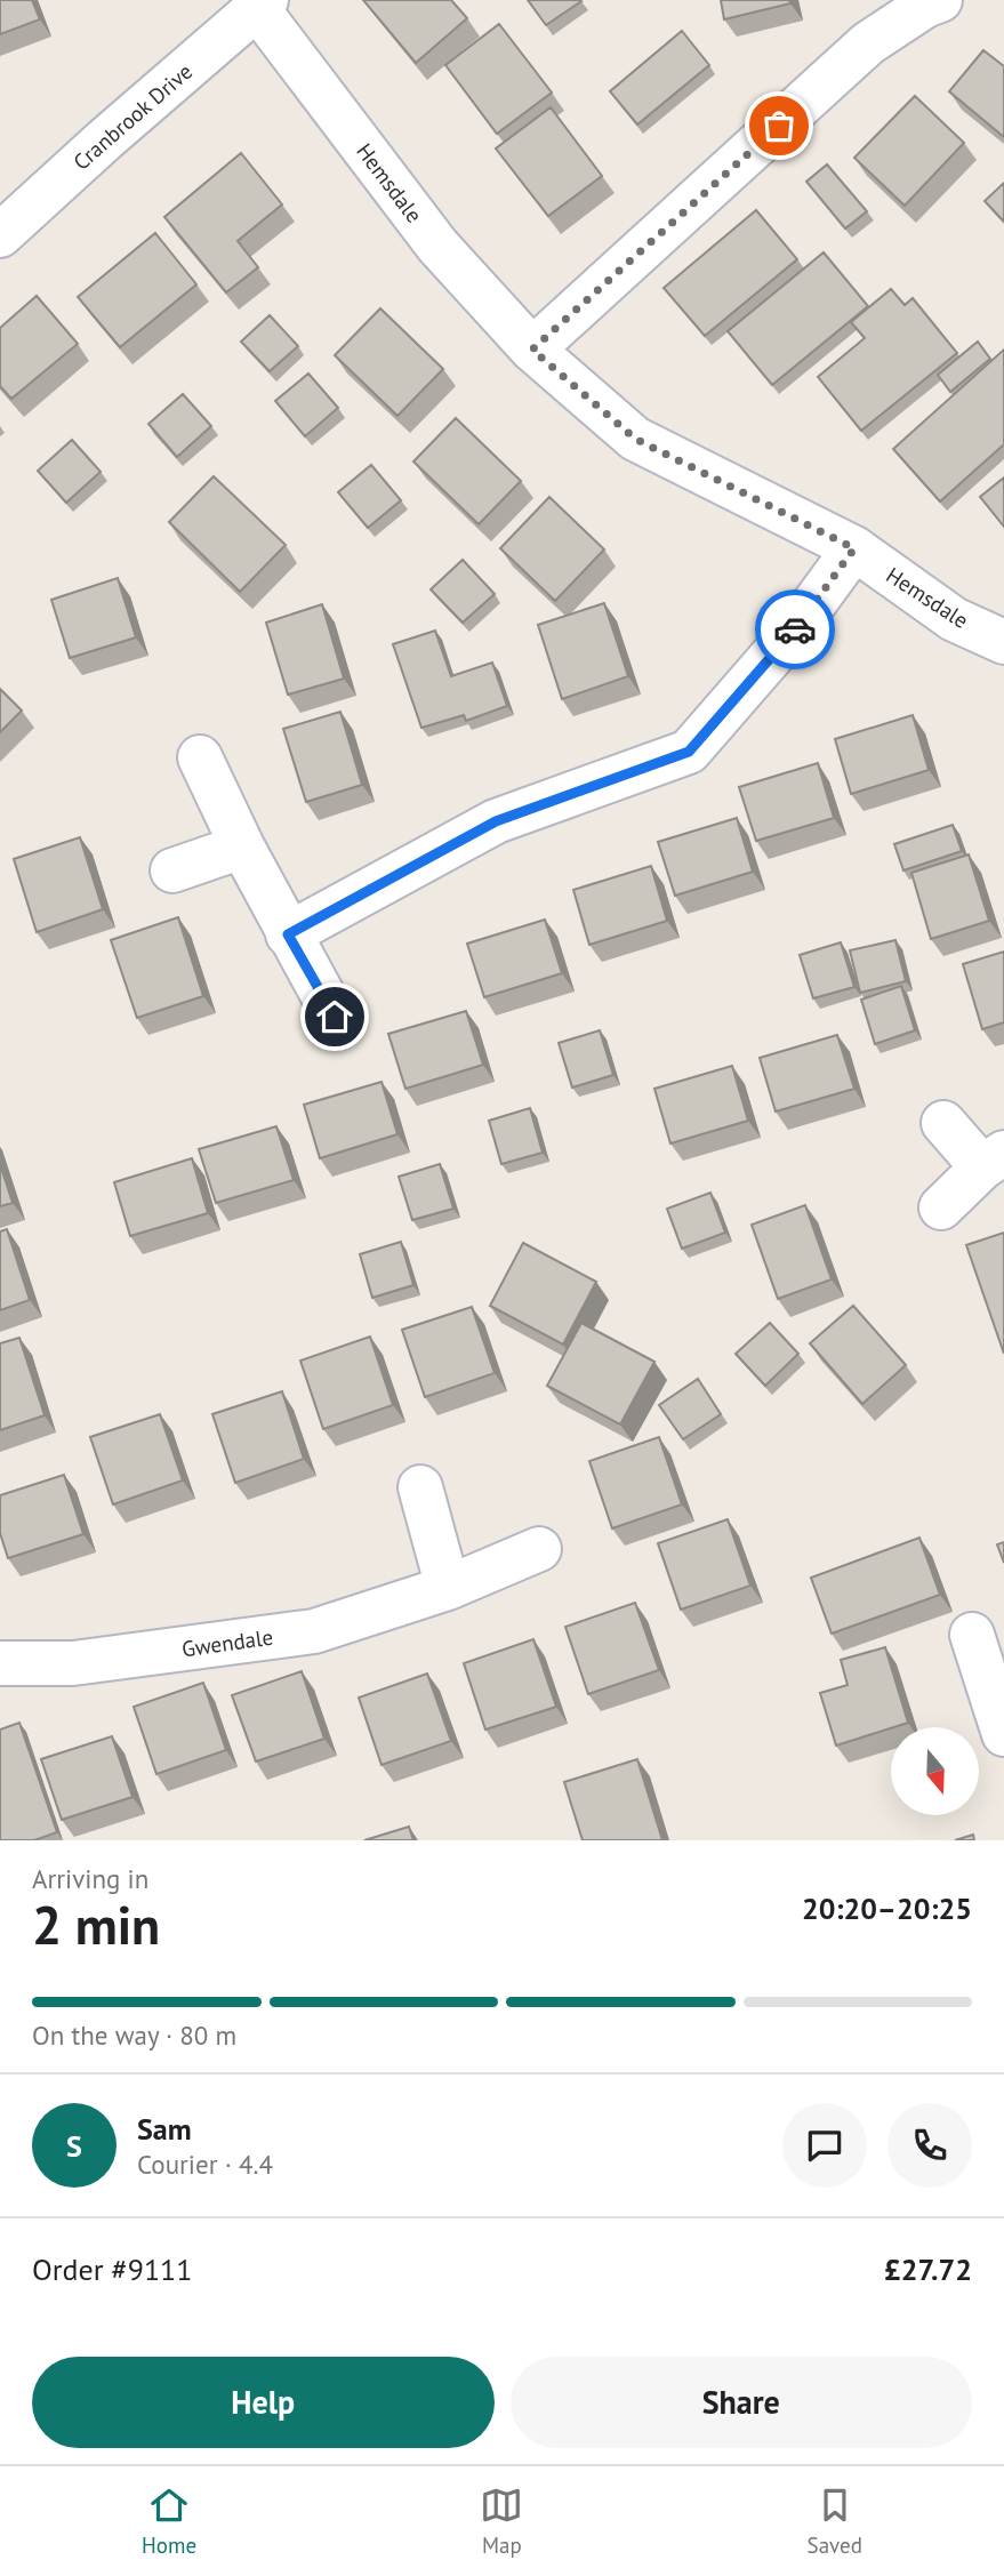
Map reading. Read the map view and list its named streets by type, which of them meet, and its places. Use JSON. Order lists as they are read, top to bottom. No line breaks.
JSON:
{"streets":{"street":["Cranbrook Drive","Hemsdale","Gwendale"]},"crossings":[["Cranbrook Drive","Hemsdale"]],"north":"bottom","page":{"heading":["2 min","Arriving in","20:20–20:25"],"panel":["Sam","Courier · 4.4","Order #9111","£27.72"],"bar":"On the way · 80 m","round":"S","buttons":["Help","Share"],"tabs":["Home","Map","Saved"]}}
